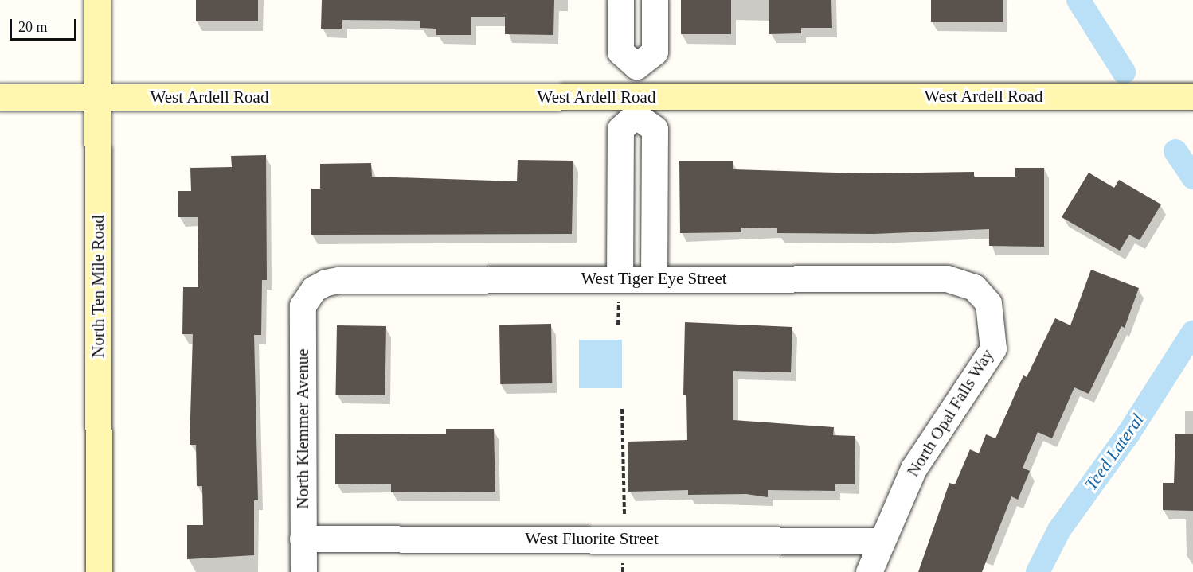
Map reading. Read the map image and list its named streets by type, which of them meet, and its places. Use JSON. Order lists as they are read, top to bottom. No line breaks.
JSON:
{"streets":{"street":["West Ardell Road","West Tiger Eye Street","North Ten Mile Road","North Opal Falls Way","North Klemmer Avenue","West Fluorite Street"]},"crossings":[["West Ardell Road","North Ten Mile Road"],["West Tiger Eye Street","North Opal Falls Way"],["West Tiger Eye Street","North Klemmer Avenue"],["North Opal Falls Way","West Fluorite Street"],["North Klemmer Avenue","West Fluorite Street"]],"water":["Teed Lateral"],"scale_bar":"20 m"}
